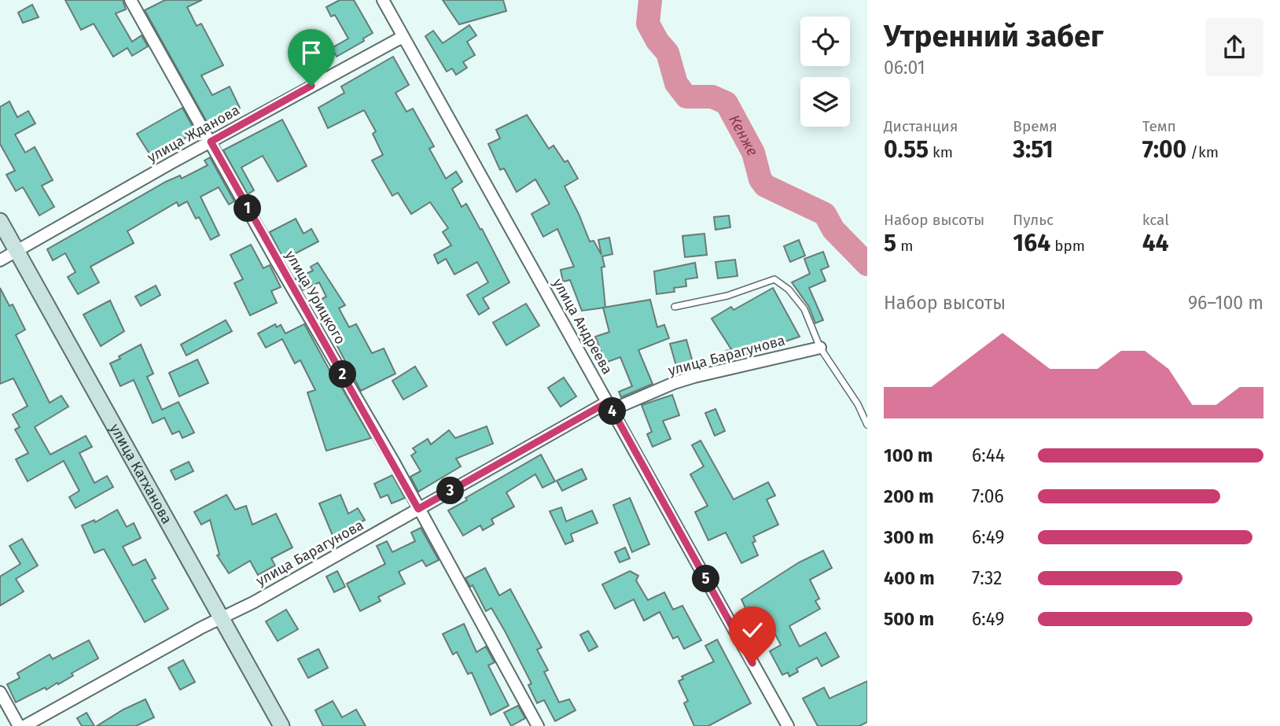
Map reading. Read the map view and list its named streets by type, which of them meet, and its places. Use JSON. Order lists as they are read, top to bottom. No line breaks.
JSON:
{"streets":{"street":["улица Жданова","улица Урицкого","улица Андреева","улица Барагунова","улица Катханова"]},"crossings":[["улица Жданова","улица Урицкого"],["улица Жданова","улица Андреева"],["улица Жданова","улица Катханова"],["улица Урицкого","улица Барагунова"],["улица Андреева","улица Барагунова"],["улица Барагунова","улица Катханова"]],"water":["Кенже"],"page":{"heading":["Утренний забег","06:01"],"stats":[["Дистанция","0.55 km"],["Время","3:51"],["Темп","7:00 /km"],["Набор высоты","5 m"],["Пульс","164 bpm"],["kcal","44"]],"pins":["1","2","4","3","5"],"chart":["Набор высоты","96–100 m"],"list":[{"name":"100 m","note":"6:44"},{"name":"200 m","note":"7:06"},{"name":"300 m","note":"6:49"},{"name":"400 m","note":"7:32"},{"name":"500 m","note":"6:49"}]}}
